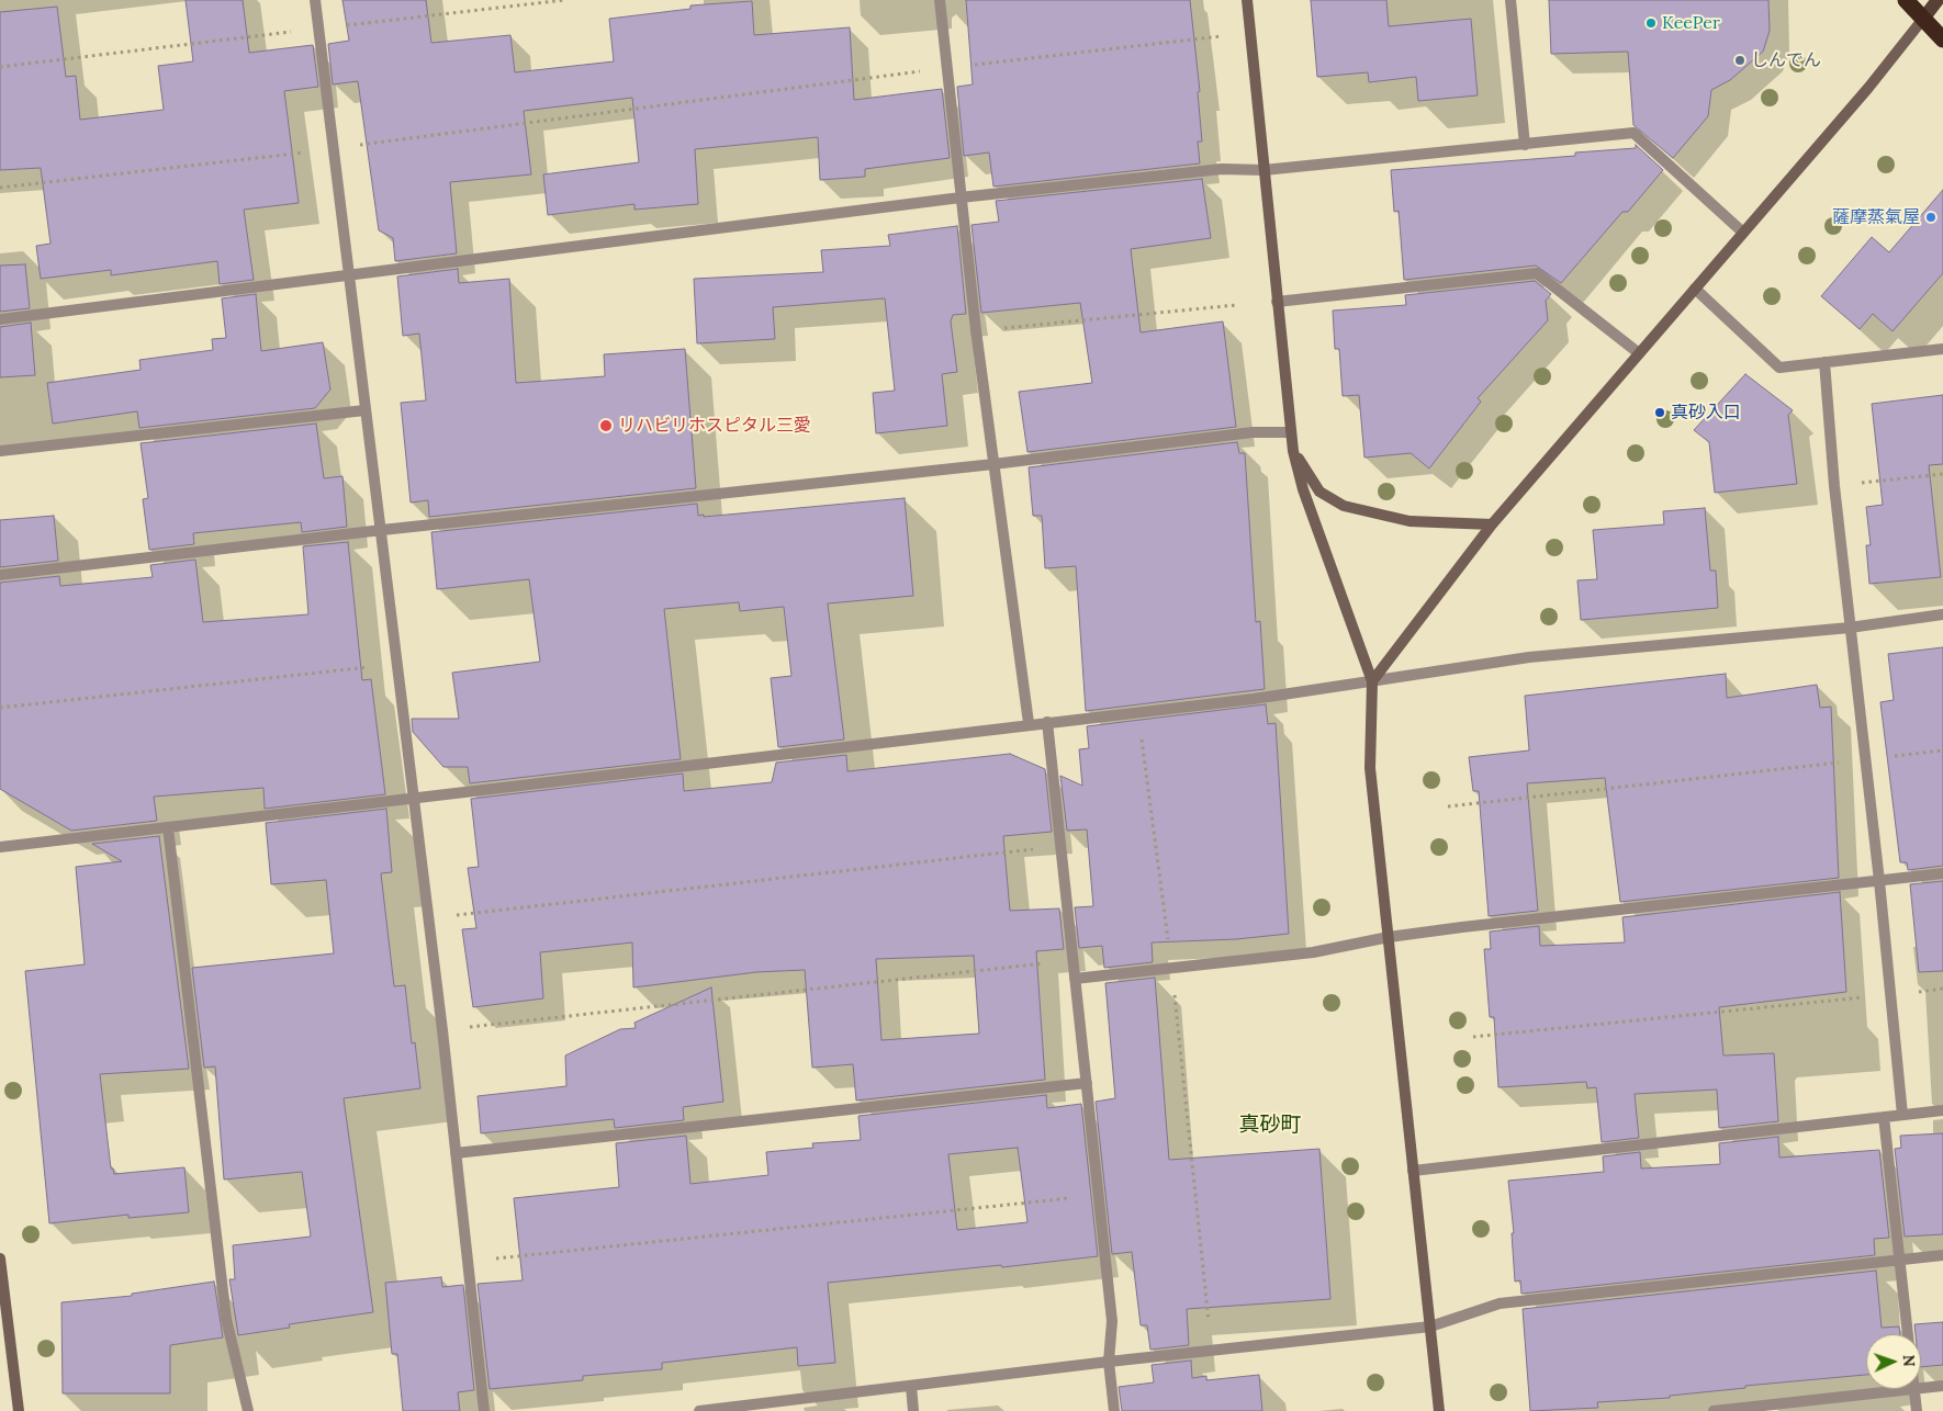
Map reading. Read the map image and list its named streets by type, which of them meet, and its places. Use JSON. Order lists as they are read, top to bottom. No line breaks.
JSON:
{"districts":["真砂町"],"places":["KeePer","しんでん","薩摩蒸氣屋","真砂入口","リハビリホスピタル三愛"],"north":"right"}
